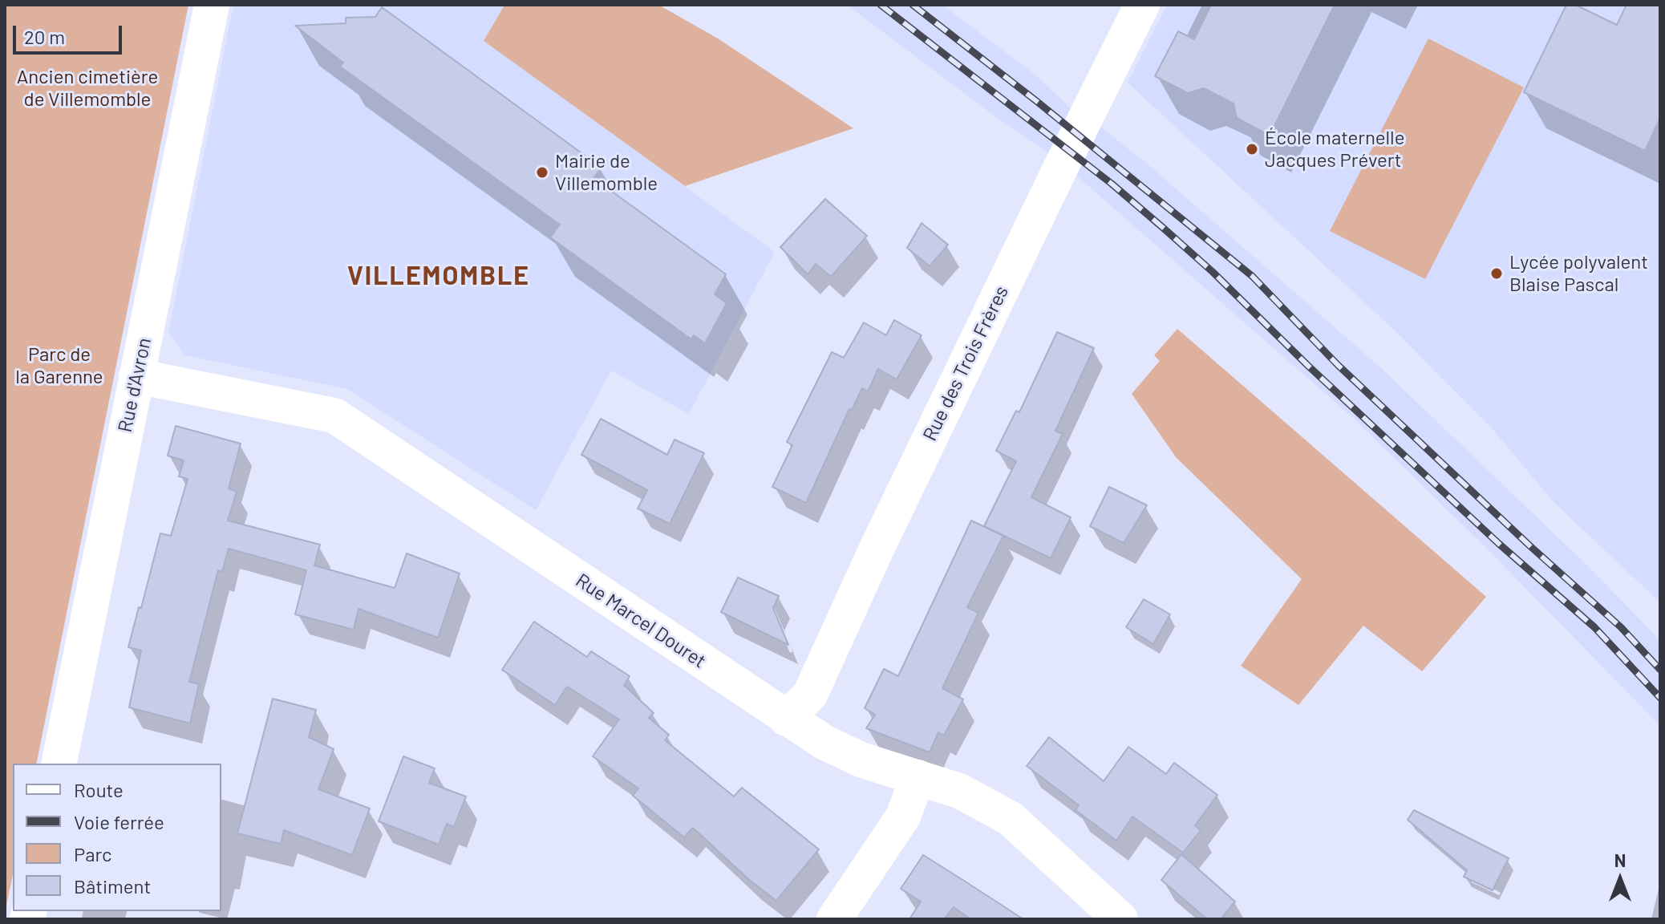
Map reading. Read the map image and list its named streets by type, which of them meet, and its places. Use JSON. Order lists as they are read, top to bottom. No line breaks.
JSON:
{"streets":{"street":["Rue des Trois Frères","Rue d'Avron","Rue Marcel Douret"]},"crossings":[["Rue des Trois Frères","Rue Marcel Douret"],["Rue d'Avron","Rue Marcel Douret"]],"districts":["VILLEMOMBLE"],"parks":["Ancien cimetière de Villemomble","Parc de la Garenne"],"places":["École maternelle Jacques Prévert","Mairie de Villemomble","Lycée polyvalent Blaise Pascal"],"legend":["Route","Voie ferrée","Parc","Bâtiment"],"scale_bar":"20 m","north":"top"}
